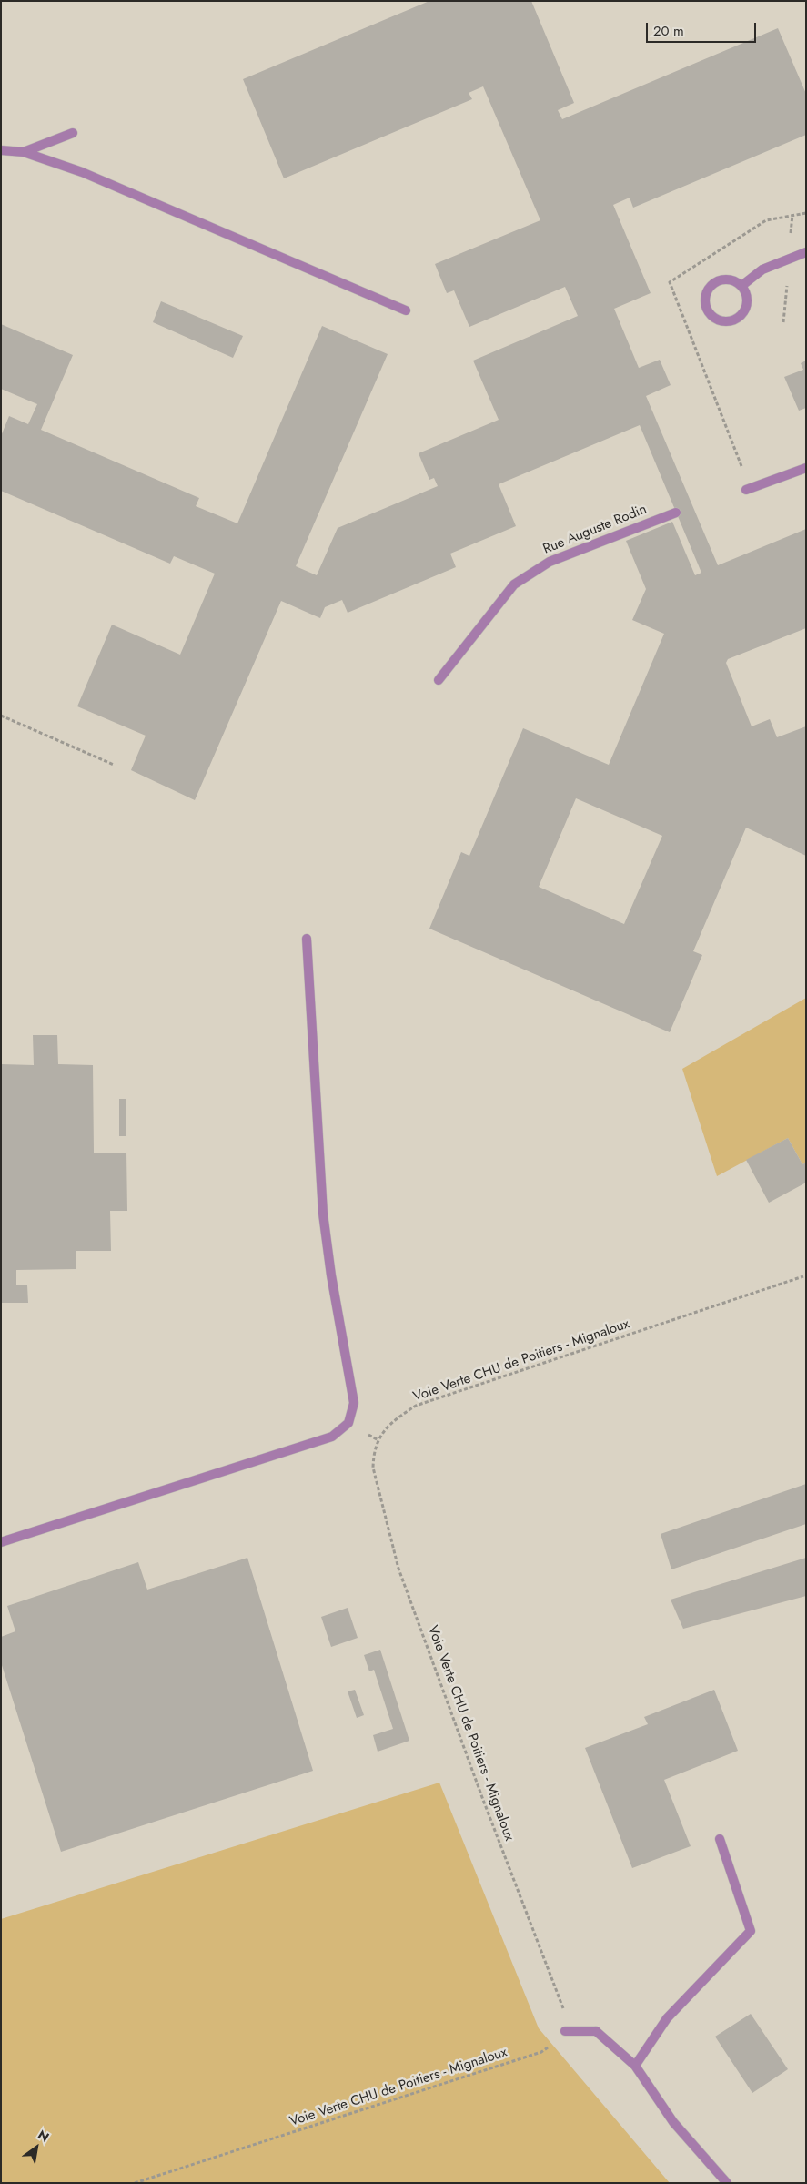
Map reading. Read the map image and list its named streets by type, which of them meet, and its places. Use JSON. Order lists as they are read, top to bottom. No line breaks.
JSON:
{"streets":{"street":["Rue Auguste Rodin"],"path":["Voie Verte CHU de Poitiers - Mignaloux"]},"scale_bar":"20 m","north":"top right"}
